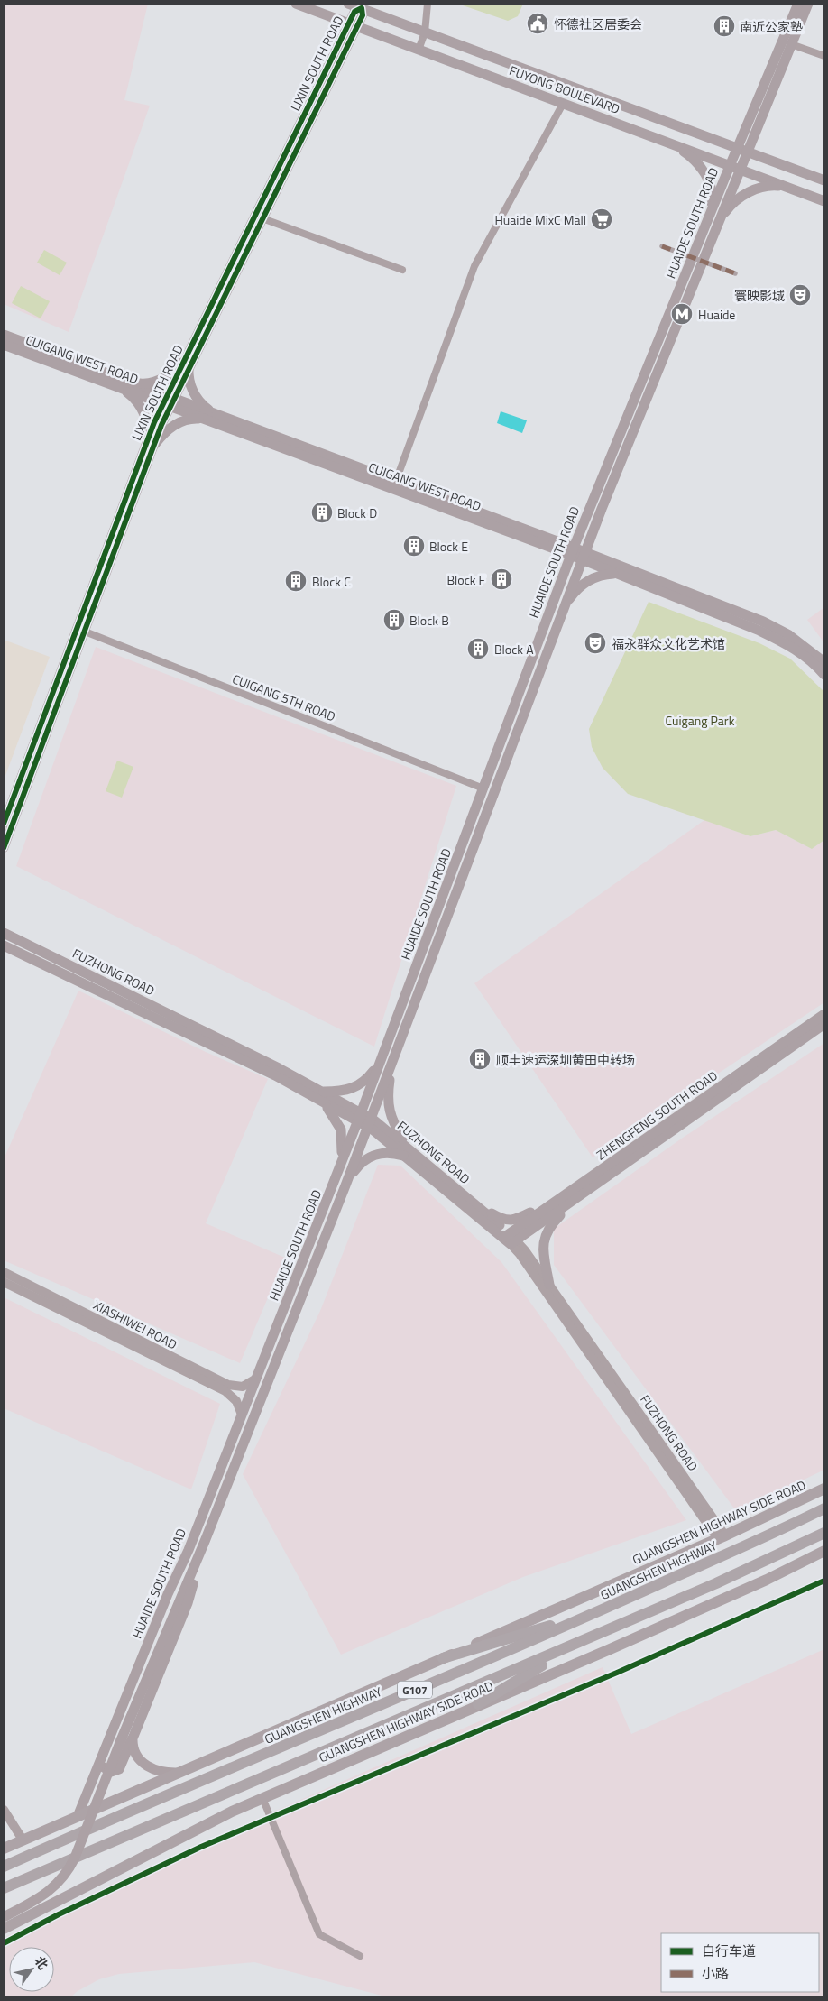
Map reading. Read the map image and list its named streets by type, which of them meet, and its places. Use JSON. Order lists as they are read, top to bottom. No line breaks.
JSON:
{"streets":{"highway":["GUANGSHEN HIGHWAY","G107"],"main road":["FUYONG BOULEVARD","HUAIDE SOUTH ROAD","CUIGANG WEST ROAD","FUZHONG ROAD","ZHENGFENG SOUTH ROAD","GUANGSHEN HIGHWAY SIDE ROAD"],"street":["LIXIN SOUTH ROAD","CUIGANG 5TH ROAD","XIASHIWEI ROAD"]},"crossings":[["LIXIN SOUTH ROAD","FUYONG BOULEVARD"],["LIXIN SOUTH ROAD","CUIGANG WEST ROAD"],["LIXIN SOUTH ROAD","CUIGANG 5TH ROAD"],["FUYONG BOULEVARD","HUAIDE SOUTH ROAD"],["HUAIDE SOUTH ROAD","CUIGANG WEST ROAD"],["HUAIDE SOUTH ROAD","CUIGANG 5TH ROAD"],["HUAIDE SOUTH ROAD","FUZHONG ROAD"],["HUAIDE SOUTH ROAD","XIASHIWEI ROAD"],["HUAIDE SOUTH ROAD","GUANGSHEN HIGHWAY SIDE ROAD"],["FUZHONG ROAD","ZHENGFENG SOUTH ROAD"],["FUZHONG ROAD","GUANGSHEN HIGHWAY SIDE ROAD"]],"parks":["Cuigang Park"],"places":{"public building":["怀德社区居委会"],"building":["南近公家塾","Block D","Block E","Block F","Block C","Block B","Block A","顺丰速运深圳黄田中转场"],"supermarket":["Huaide MixC Mall"],"theatre":["寰映影城","福永群众文化艺术馆"],"metro station":["Huaide"]},"legend":["自行车道","小路"],"north":"top right"}
